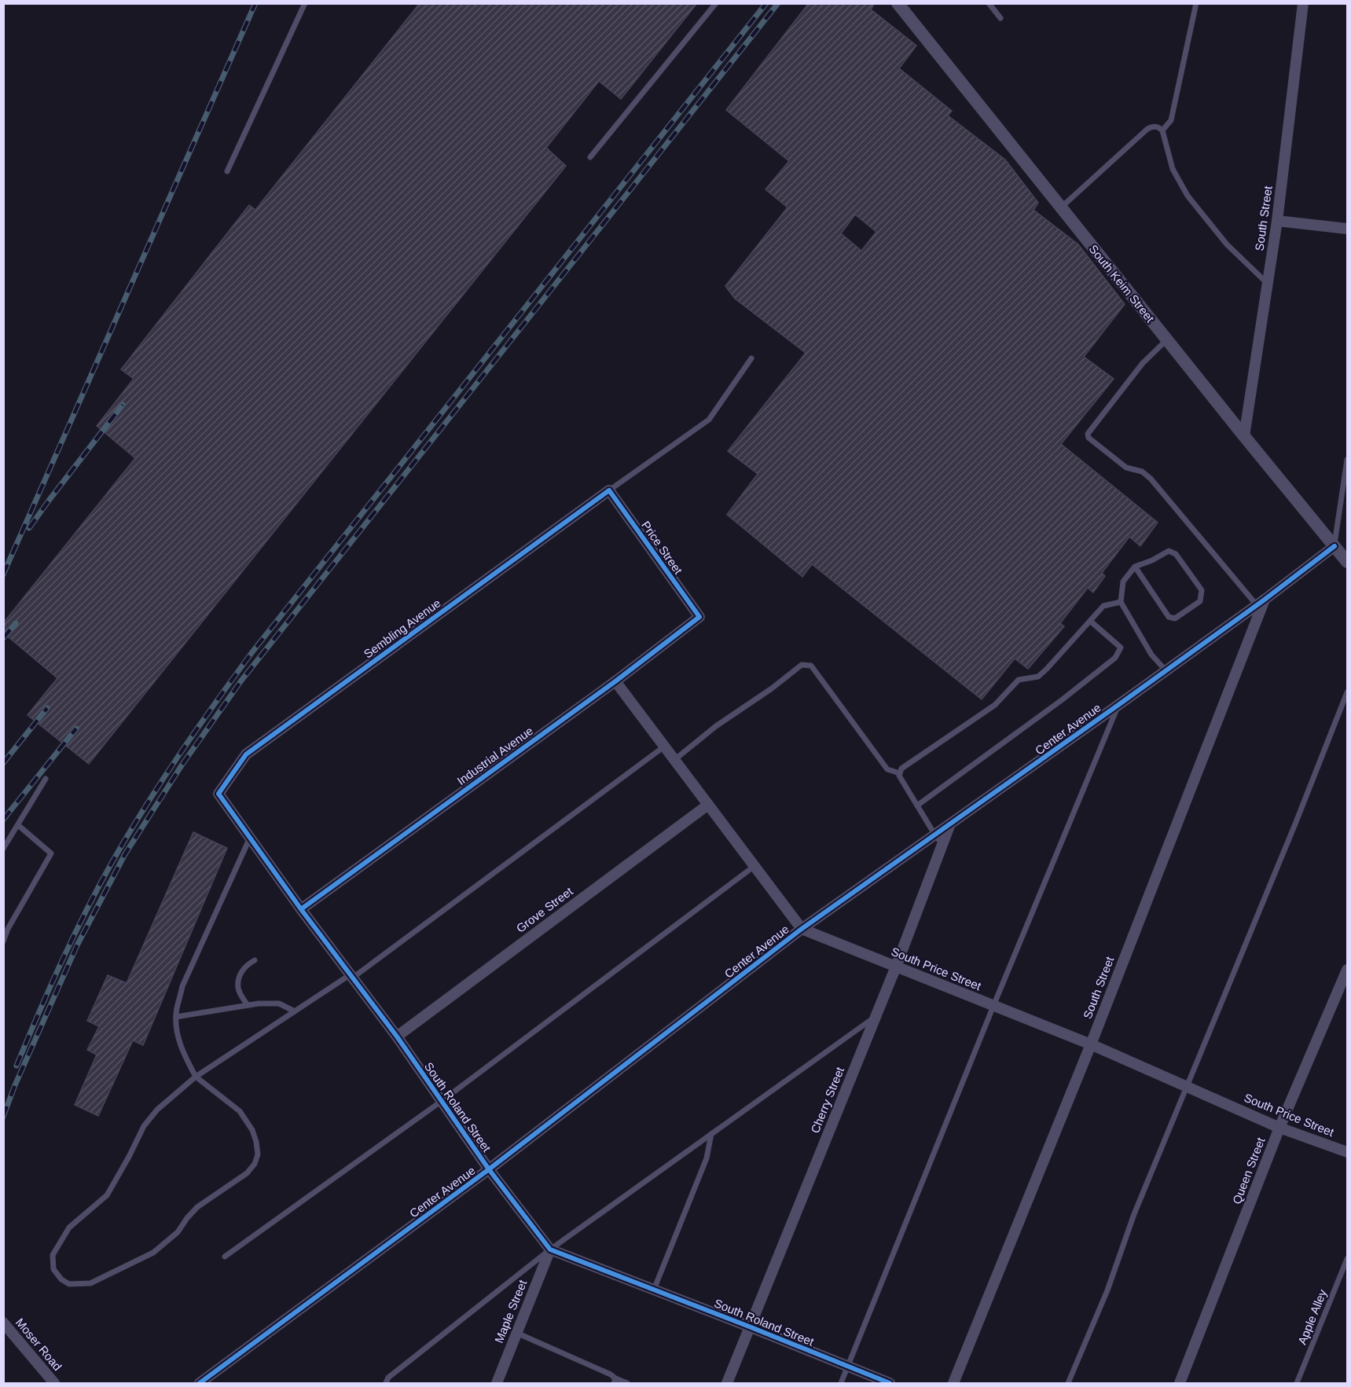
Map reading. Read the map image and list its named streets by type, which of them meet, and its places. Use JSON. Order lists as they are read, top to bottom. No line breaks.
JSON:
{"streets":{"street":["South Street","South Keim Street","Price Street","Sembling Avenue","Center Avenue","Industrial Avenue","Grove Street","South Price Street","Cherry Street","South Roland Street","Queen Street","Maple Street","Moser Road"],"lane":["Apple Alley"]},"crossings":[["South Street","South Keim Street"],["South Street","Center Avenue"],["South Street","South Price Street"],["South Keim Street","Center Avenue"],["Price Street","Sembling Avenue"],["Price Street","Industrial Avenue"],["Sembling Avenue","South Roland Street"],["Center Avenue","South Price Street"],["Center Avenue","Cherry Street"],["Center Avenue","South Roland Street"],["Industrial Avenue","South Roland Street"],["Grove Street","South Roland Street"],["South Price Street","Cherry Street"],["South Price Street","Queen Street"],["Cherry Street","South Roland Street"],["South Roland Street","Maple Street"]]}
